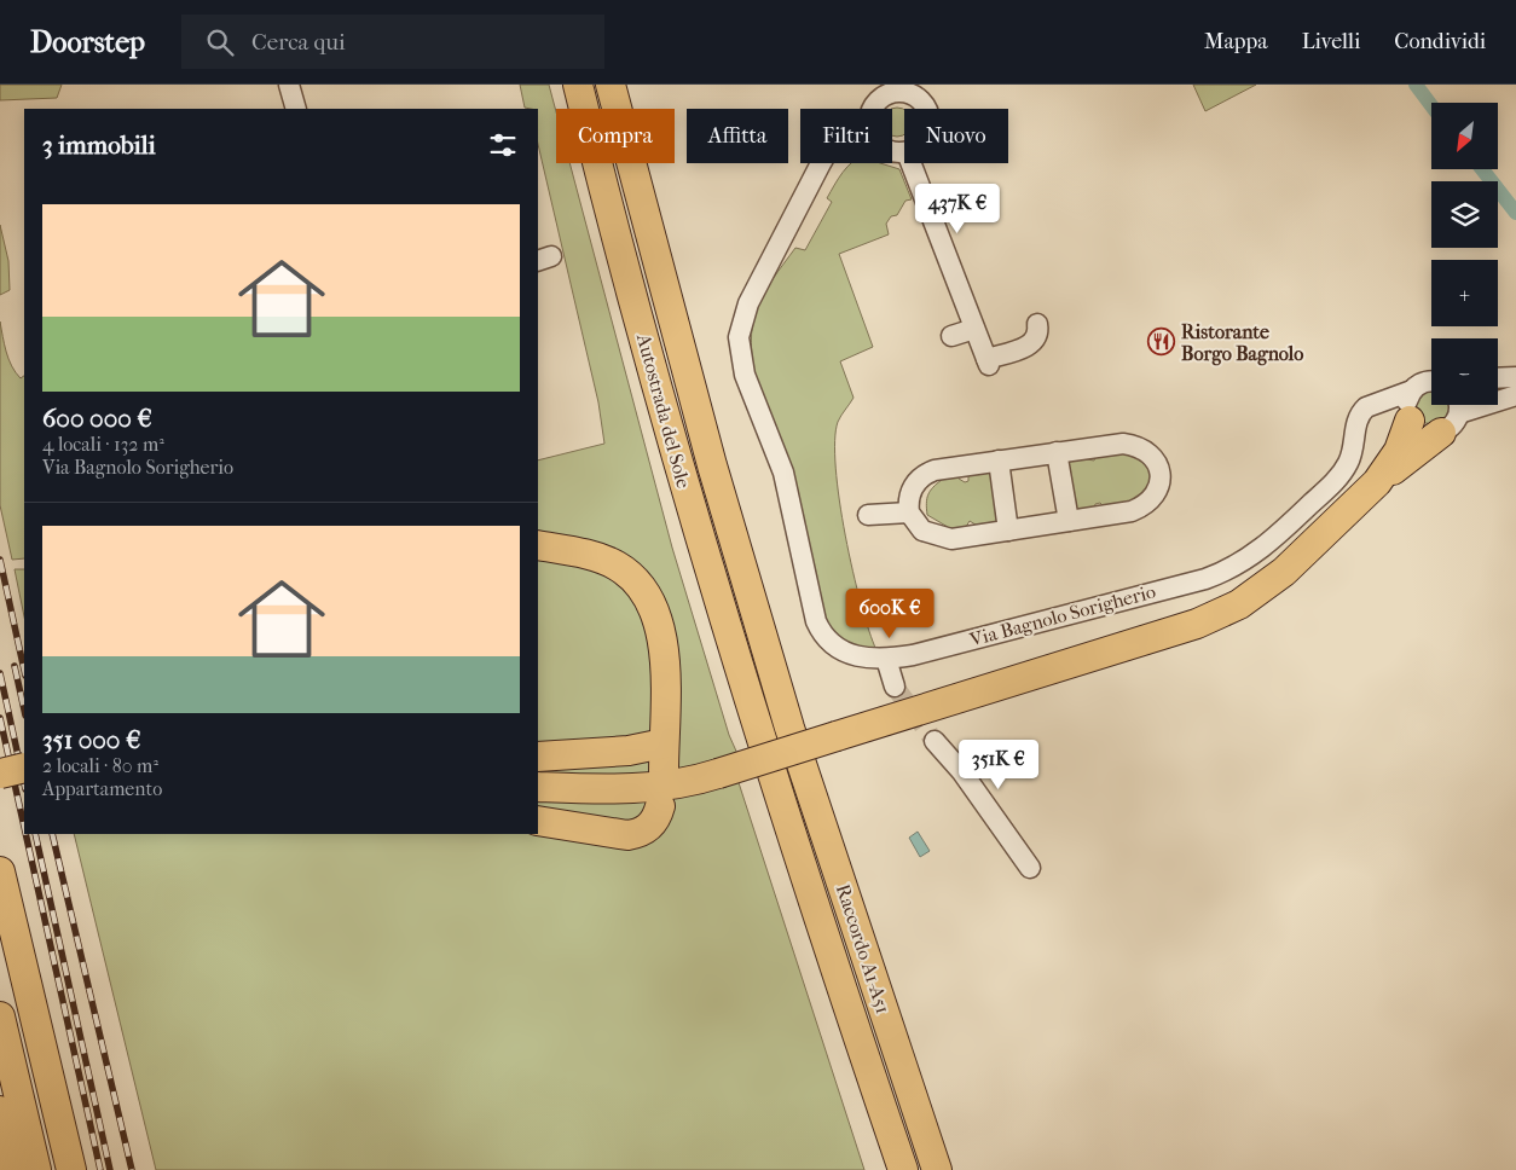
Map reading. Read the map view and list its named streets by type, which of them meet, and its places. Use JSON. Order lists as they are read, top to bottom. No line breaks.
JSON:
{"streets":{"highway":["Autostrada del Sole","Raccordo A1-A51"],"street":["Via Bagnolo Sorigherio"]},"crossings":[["Autostrada del Sole","Raccordo A1-A51"]],"places":{"restaurant":["Ristorante Borgo Bagnolo"]},"north":"bottom left","page":{"header":"Doorstep","search":"Cerca qui","nav":["Mappa","Livelli","Condividi"],"map_buttons":["+","−"],"chip":["Compra","Affitta","Filtri","Nuovo"],"heading":"3 immobili","list":[{"name":"600 000 €","note":"4 locali · 132 m² · Via Bagnolo Sorigherio"},{"name":"351 000 €","note":"2 locali · 80 m² · Appartamento"}],"price":["437K €","600K €","351K €"]}}
